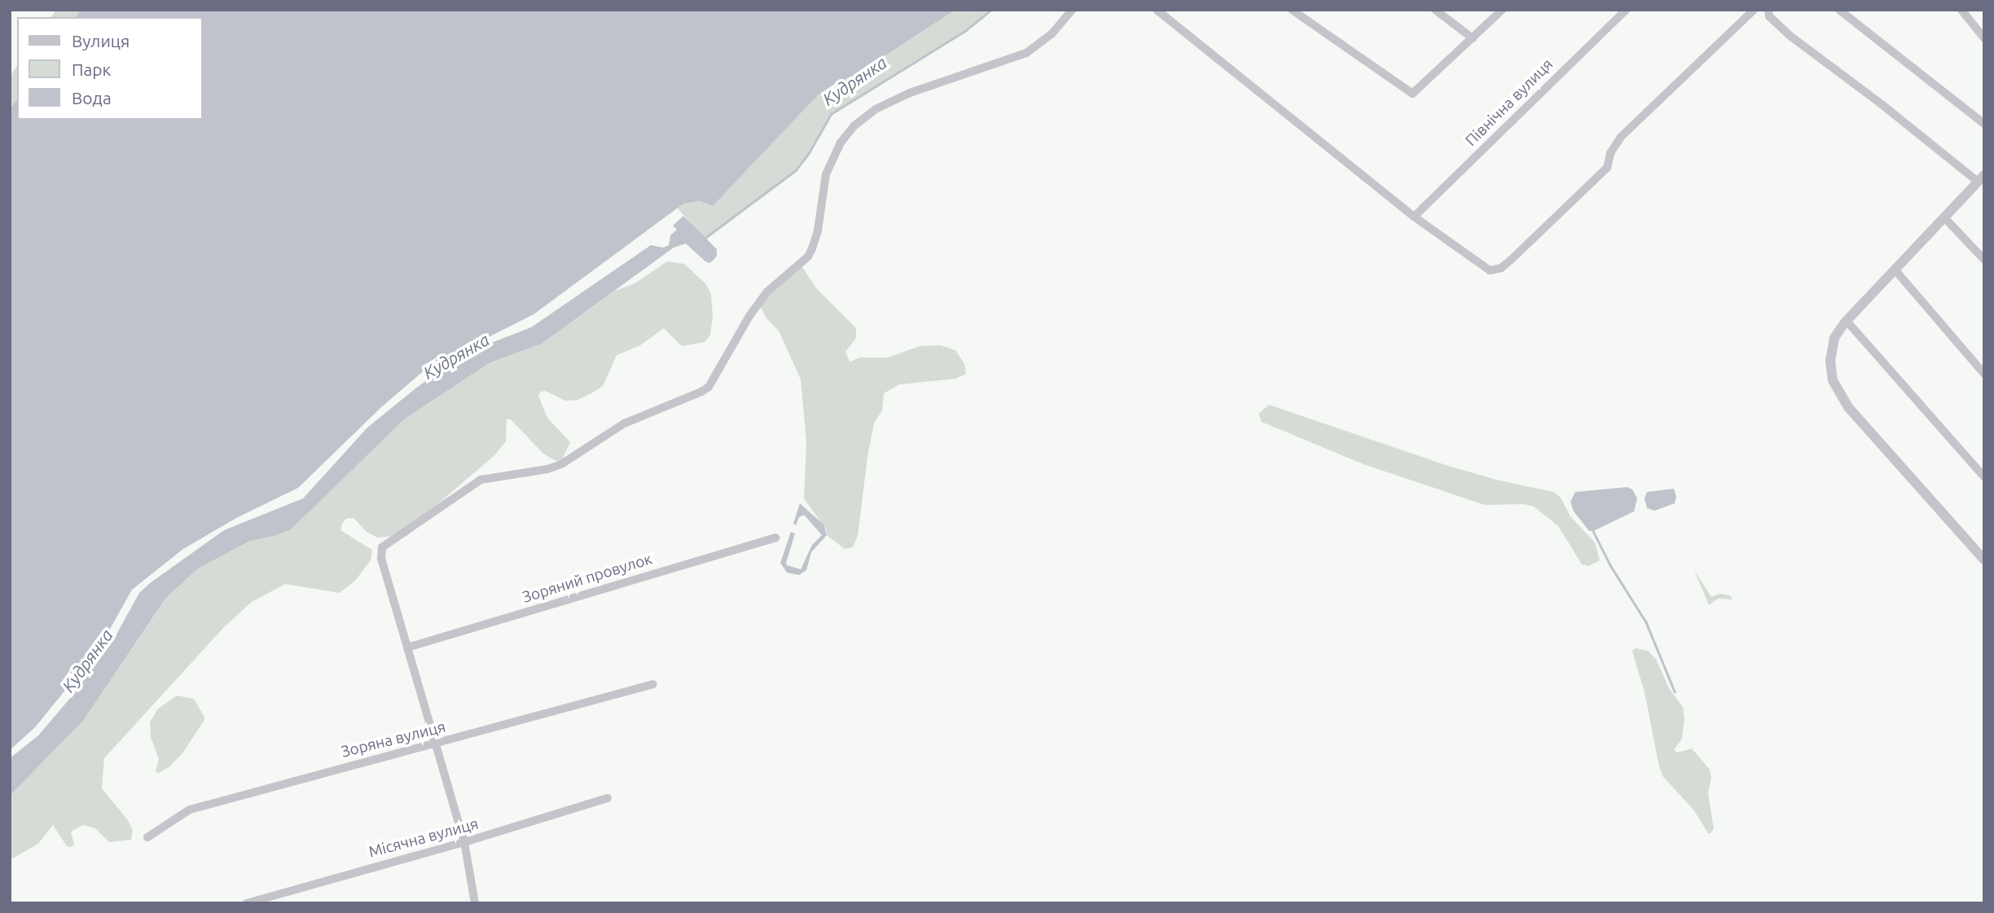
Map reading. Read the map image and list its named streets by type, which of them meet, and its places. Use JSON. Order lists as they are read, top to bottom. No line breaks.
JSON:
{"streets":{"street":["Північна вулиця","Зоряний провулок","Зоряна вулиця","Місячна вулиця"]},"water":["Кудрянка"],"legend":["Вулиця","Парк","Вода"]}
